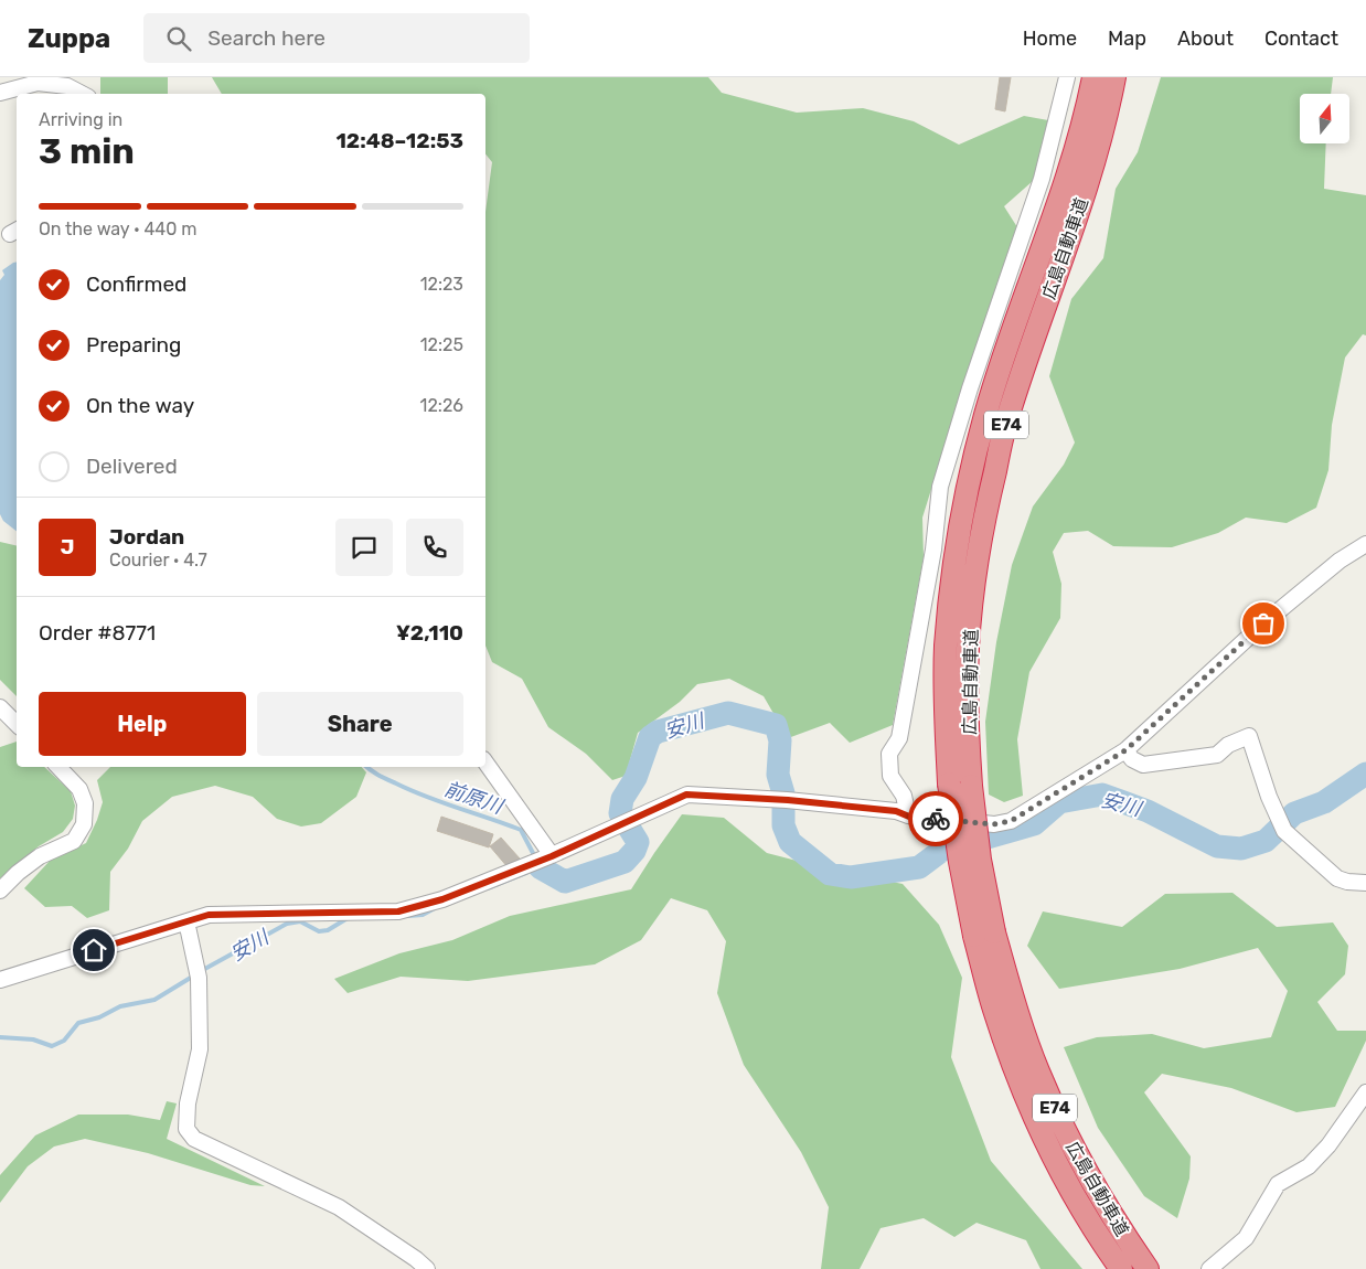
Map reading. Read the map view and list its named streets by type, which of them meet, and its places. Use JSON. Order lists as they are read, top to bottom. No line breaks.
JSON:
{"streets":{"highway":["広島自動車道","E74"]},"water":["安川","前原川"],"north":"top","page":{"header":"Zuppa","search":"Search here","nav":["Home","Map","About","Contact"],"heading":["3 min","Arriving in","12:48–12:53"],"panel":["Jordan","Courier · 4.7","Order #8771","¥2,110"],"bar":"On the way · 440 m","list":[["Confirmed","12:23"],["Preparing","12:25"],["On the way","12:26"],"Delivered"],"round":"J","buttons":["Help","Share"]}}
